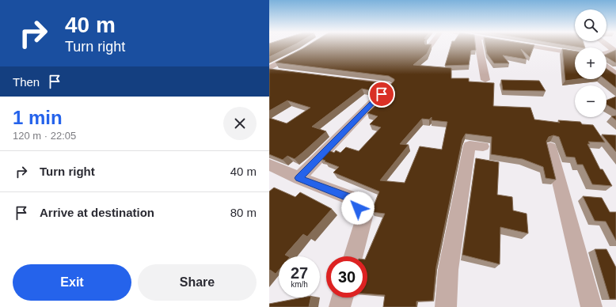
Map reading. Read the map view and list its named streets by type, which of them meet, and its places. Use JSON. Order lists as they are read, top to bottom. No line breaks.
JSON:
{"page":{"turn":["40 m","Turn right"],"map_buttons":["+","−"],"then":"Then","heading":["1 min","120 m · 22:05"],"list":[{"name":"Turn right","value":"40 m"},{"name":"Arrive at destination","value":"80 m"}],"speed":"27 km/h","limit":"30","buttons":["Exit","Share"]}}
